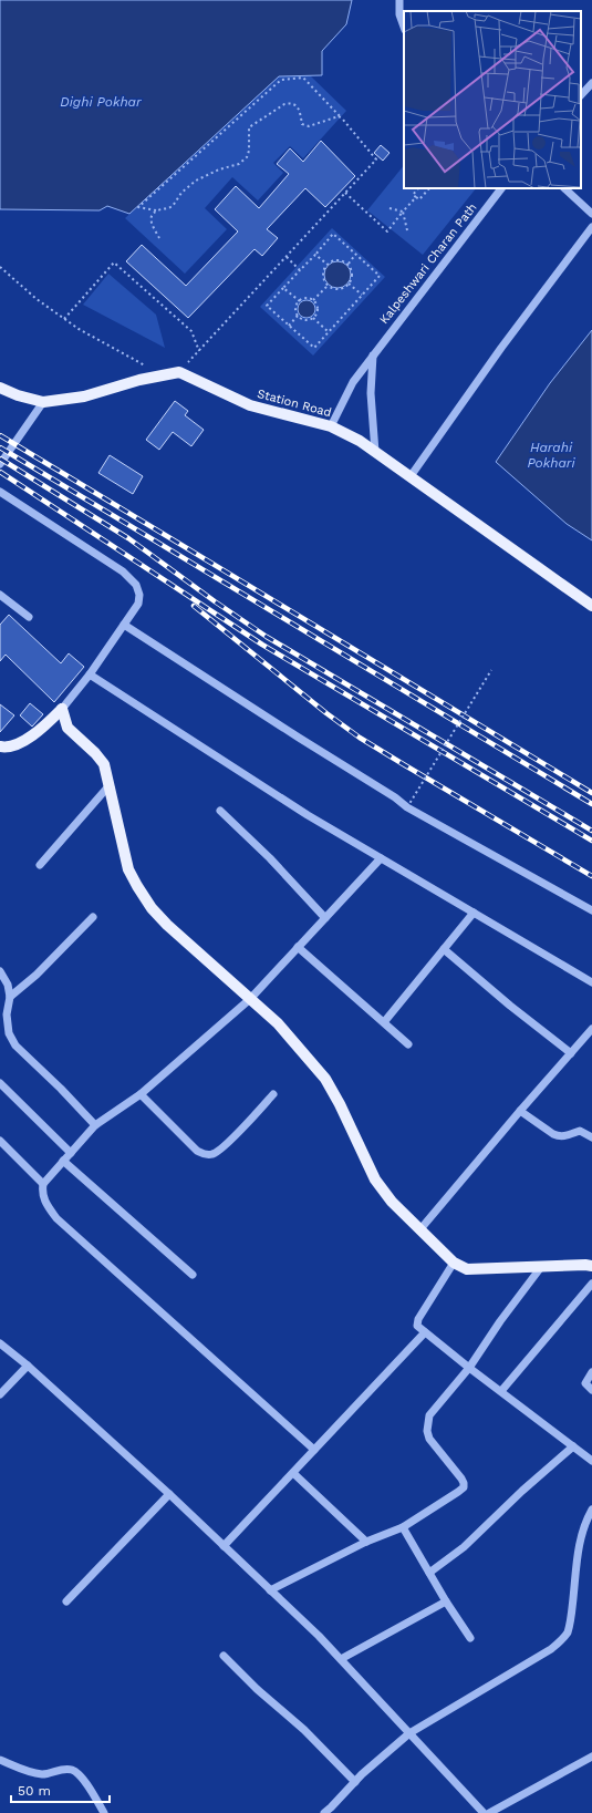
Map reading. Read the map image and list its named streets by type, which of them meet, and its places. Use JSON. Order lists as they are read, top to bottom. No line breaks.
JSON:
{"streets":{"main road":["Station Road"],"street":["Kalpeshwari Charan Path"]},"crossings":[["Kalpeshwari Charan Path","Station Road"]],"water":["Dighi Pokhar","Harahi Pokhari"],"scale_bar":"50 m"}
